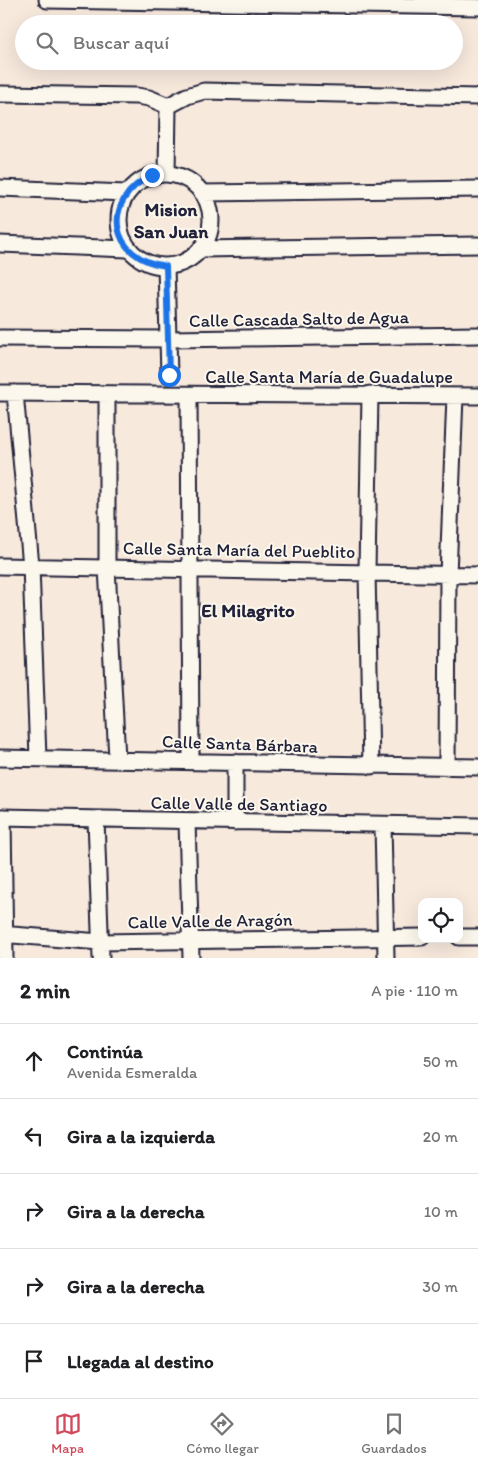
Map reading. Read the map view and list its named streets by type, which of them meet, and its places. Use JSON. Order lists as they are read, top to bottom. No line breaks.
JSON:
{"streets":{"street":["Calle Cascada Salto de Agua","Calle Santa María de Guadalupe","Calle Santa María del Pueblito","Calle Santa Bárbara","Calle Valle de Santiago","Calle Valle de Aragón"]},"districts":["Mision San Juan","El Milagrito"],"page":{"search":"Buscar aquí","heading":["2 min","A pie · 110 m"],"list":[["Continúa","Avenida Esmeralda","50 m"],["Gira a la izquierda","20 m"],["Gira a la derecha","10 m"],["Gira a la derecha","30 m"],"Llegada al destino"],"nav":["Mapa","Cómo llegar","Guardados"]}}
